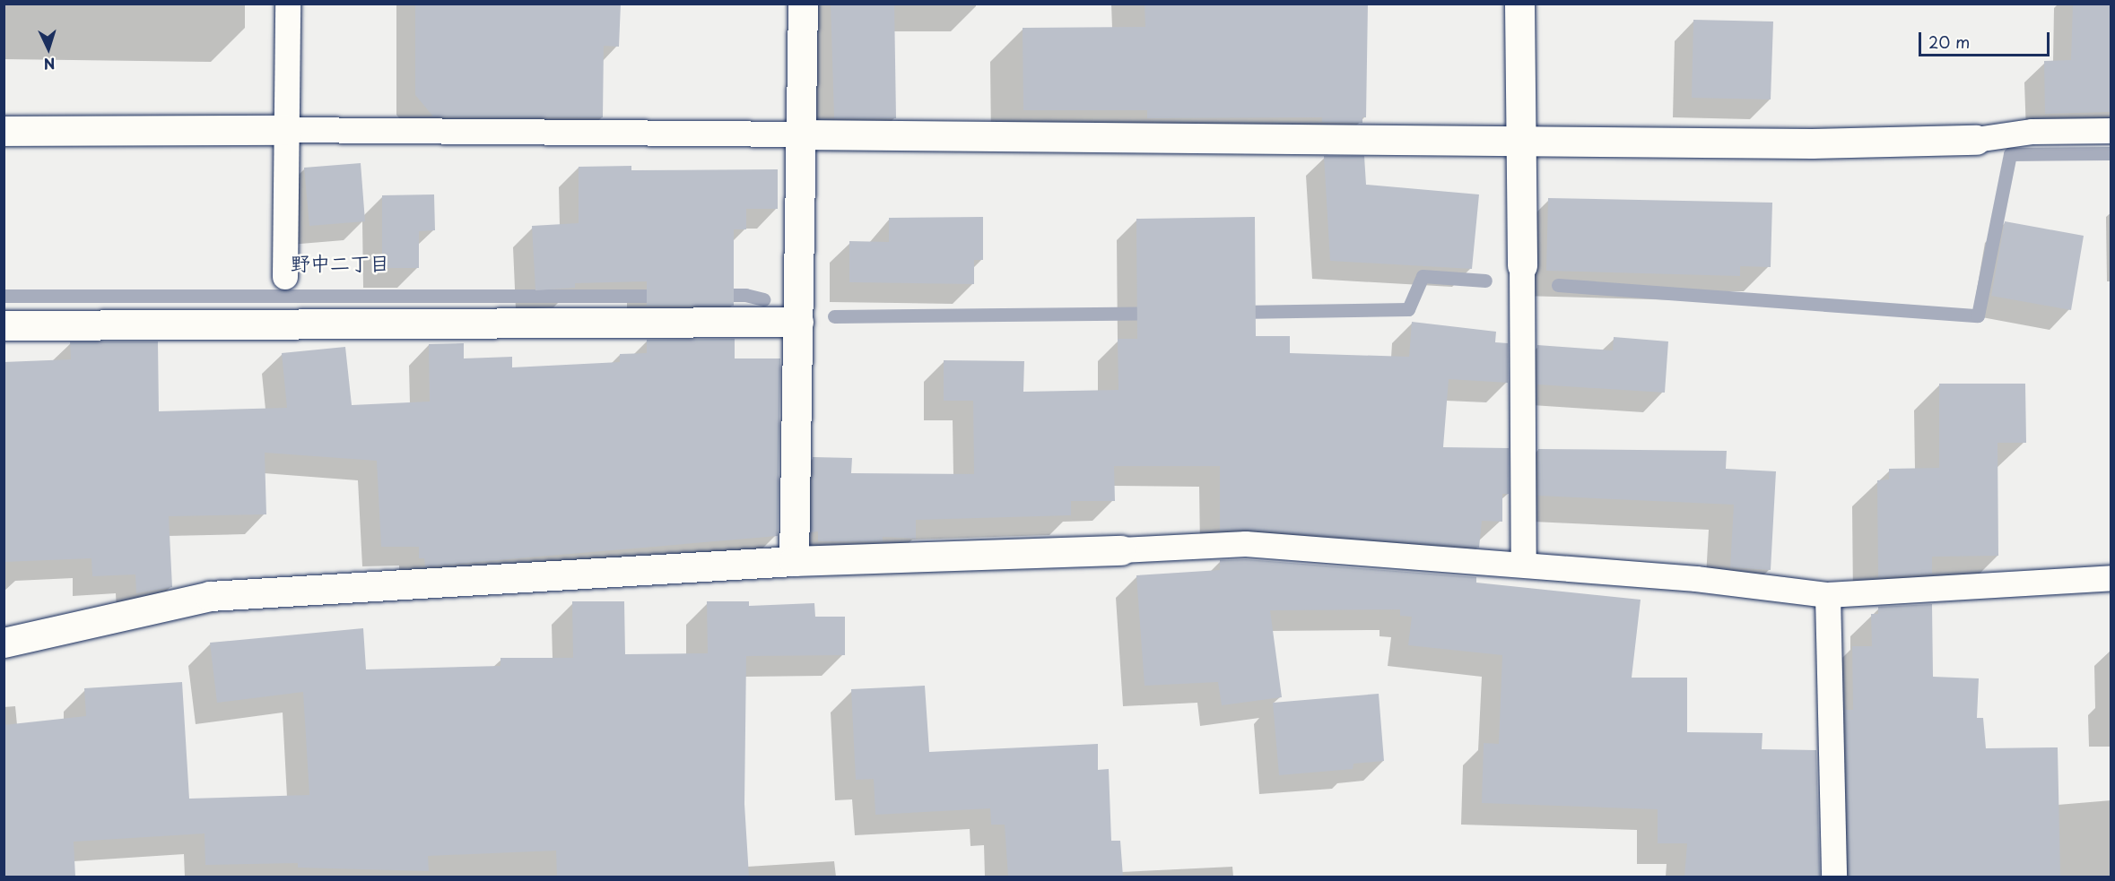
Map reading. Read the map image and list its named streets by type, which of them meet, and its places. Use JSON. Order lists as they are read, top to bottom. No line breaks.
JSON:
{"districts":["野中二丁目"],"scale_bar":"20 m","north":"bottom"}
